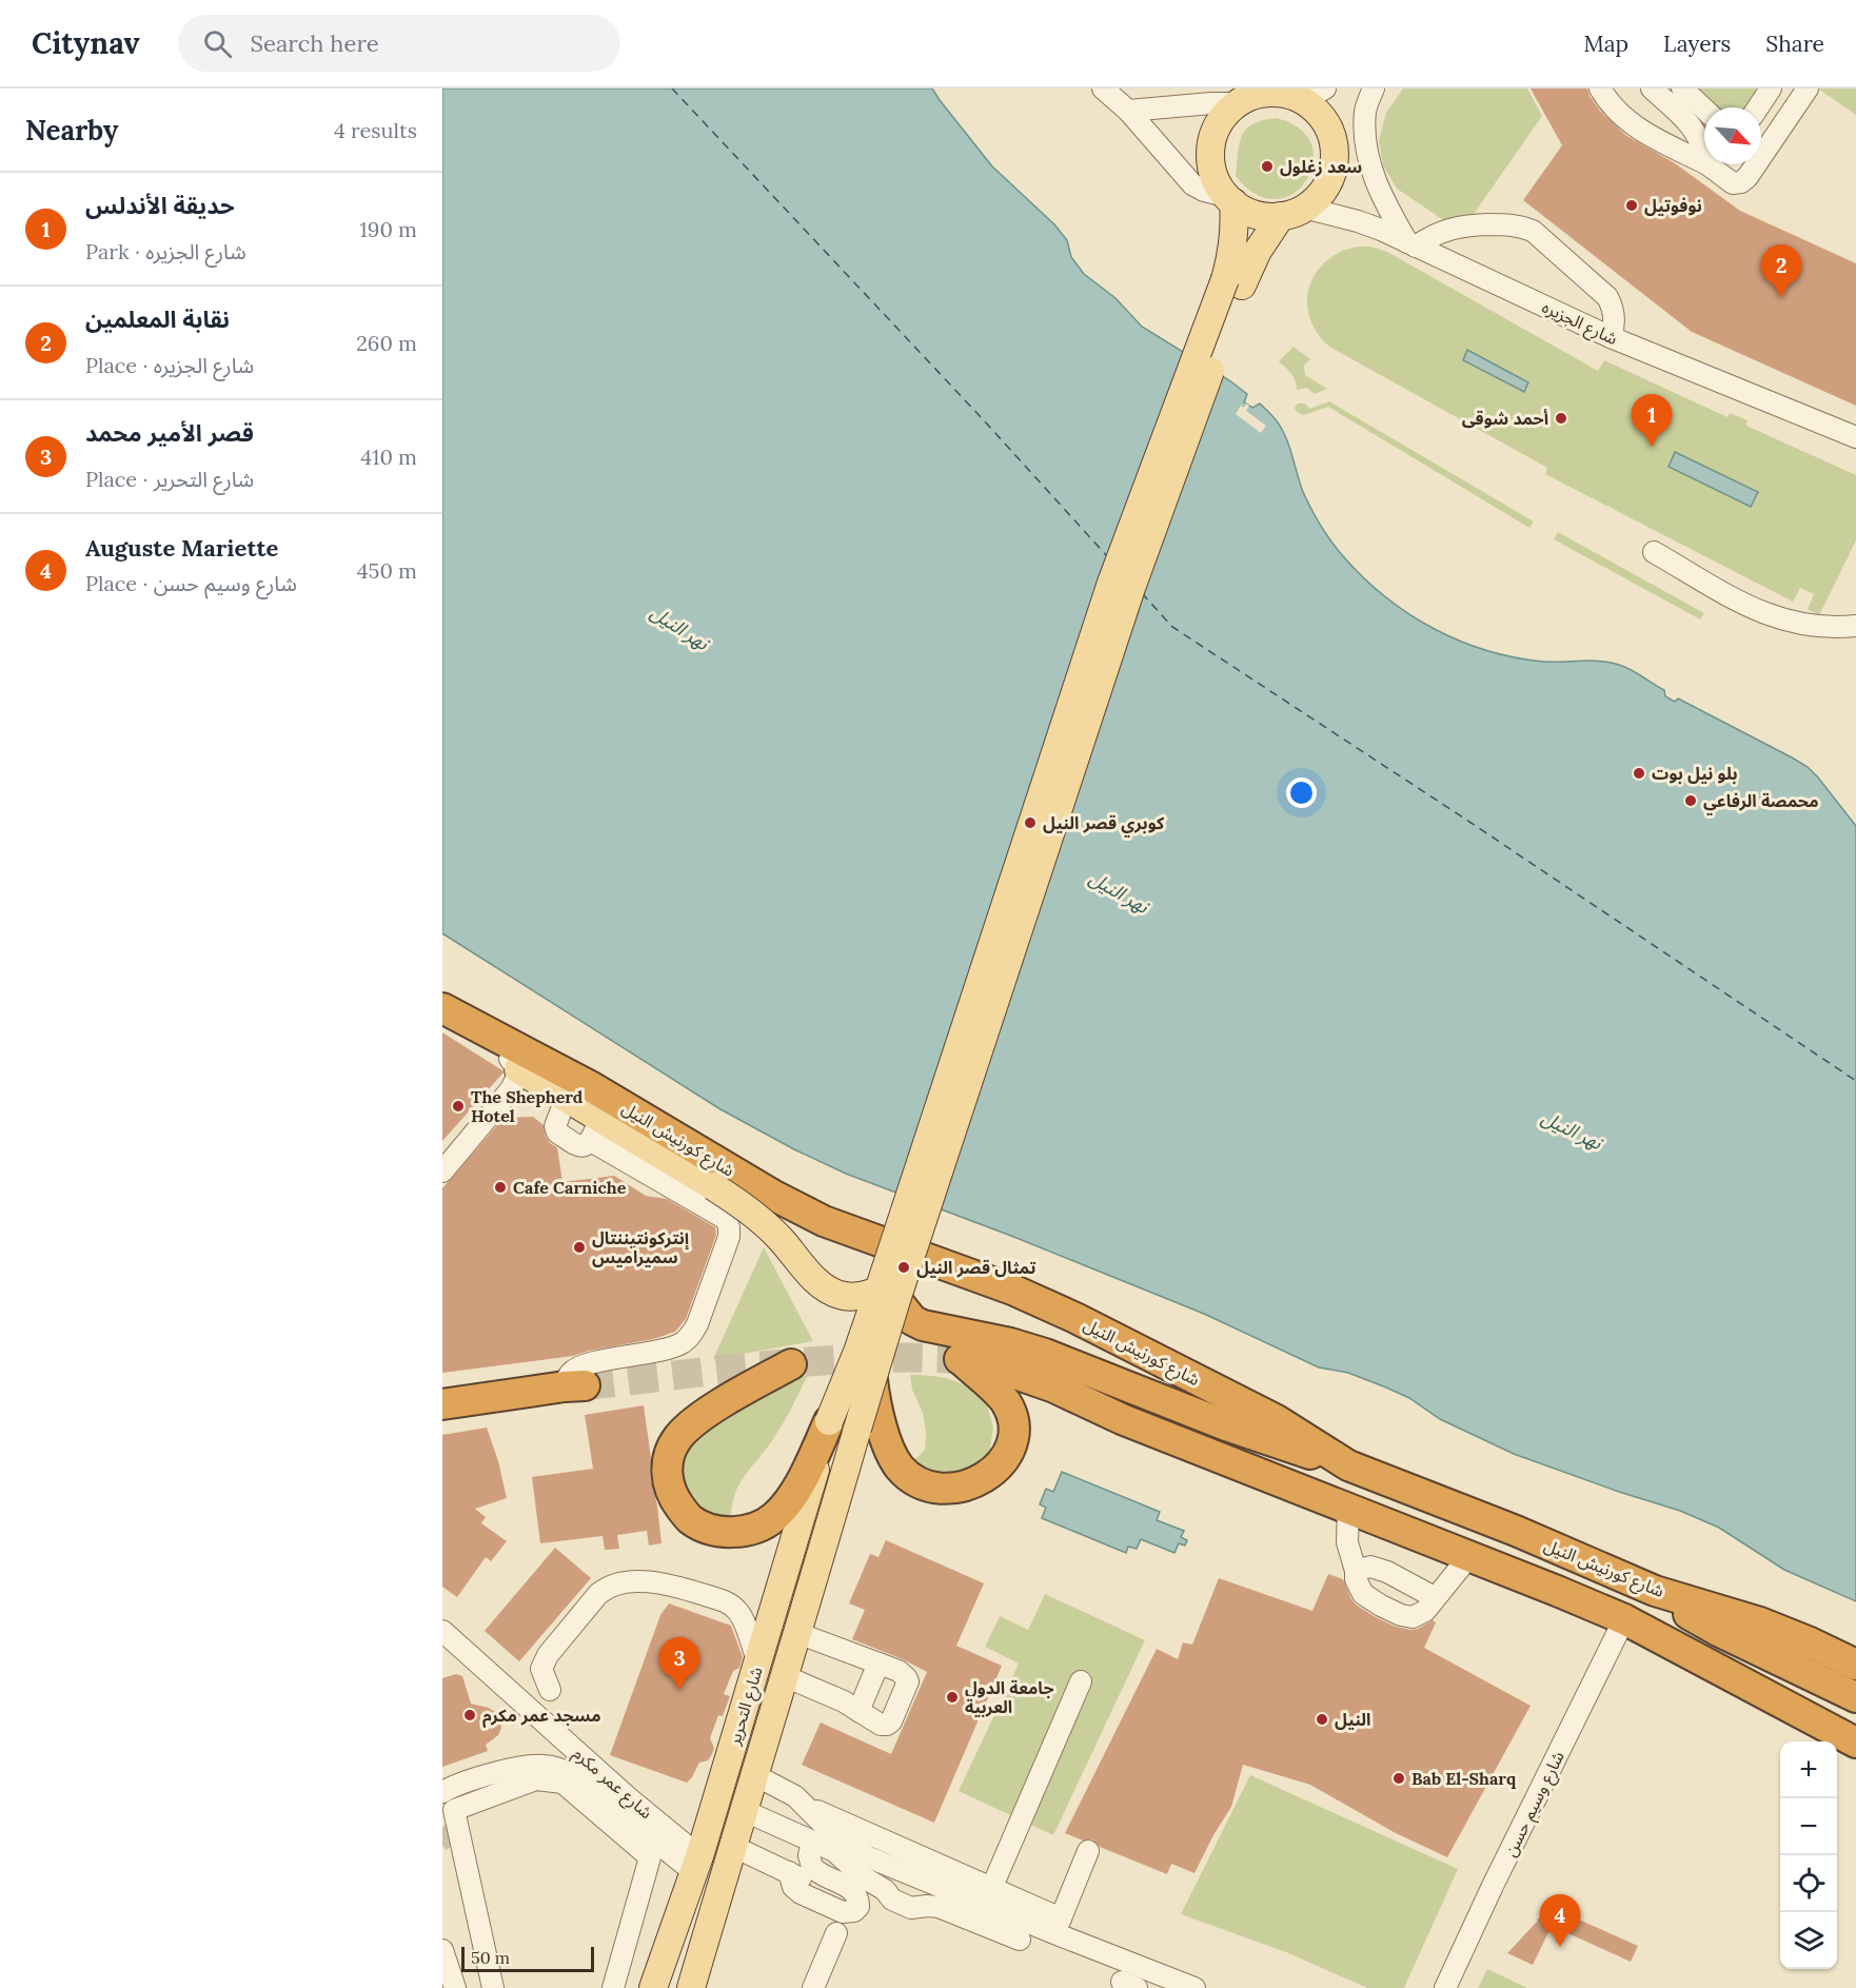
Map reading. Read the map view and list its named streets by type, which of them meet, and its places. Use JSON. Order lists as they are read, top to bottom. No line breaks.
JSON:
{"streets":{"highway":["شارع كورنيش النيل"],"main road":["شارع التحرير"],"street":["شارع الجزيره","شارع عمر مكرم","شارع وسيم حسن"]},"crossings":[["شارع التحرير","شارع عمر مكرم"]],"water":["نهر النيل"],"places":["سعد زغلول","نوفوتيل","أحمد شوقى","بلو نيل بوت","محمصة الرفاعي","كوبري قصر النيل","The Shepherd Hotel","Cafe Carniche","إنتركونتيننتال سميراميس","تمثال قصر النيل","جامعة الدول العربية","مسجد عمر مكرم","النيل","Bab El-Sharq"],"scale_bar":"50 m","north":"bottom right","page":{"header":"Citynav","search":"Search here","nav":["Map","Layers","Share"],"heading":["Nearby","4 results"],"list":[{"mark":"1","name":"حديقة الأندلس","note":"Park · شارع الجزيره","value":"190 m"},{"mark":"2","name":"نقابة المعلمين","note":"Place · شارع الجزيره","value":"260 m"},{"mark":"3","name":"قصر الأمير محمد","note":"Place · شارع التحرير","value":"410 m"},{"mark":"4","name":"Auguste Mariette","note":"Place · شارع وسيم حسن","value":"450 m"}],"pins":["2","1","3","4"],"map_buttons":["+","−"],"scale":"50 m"}}
